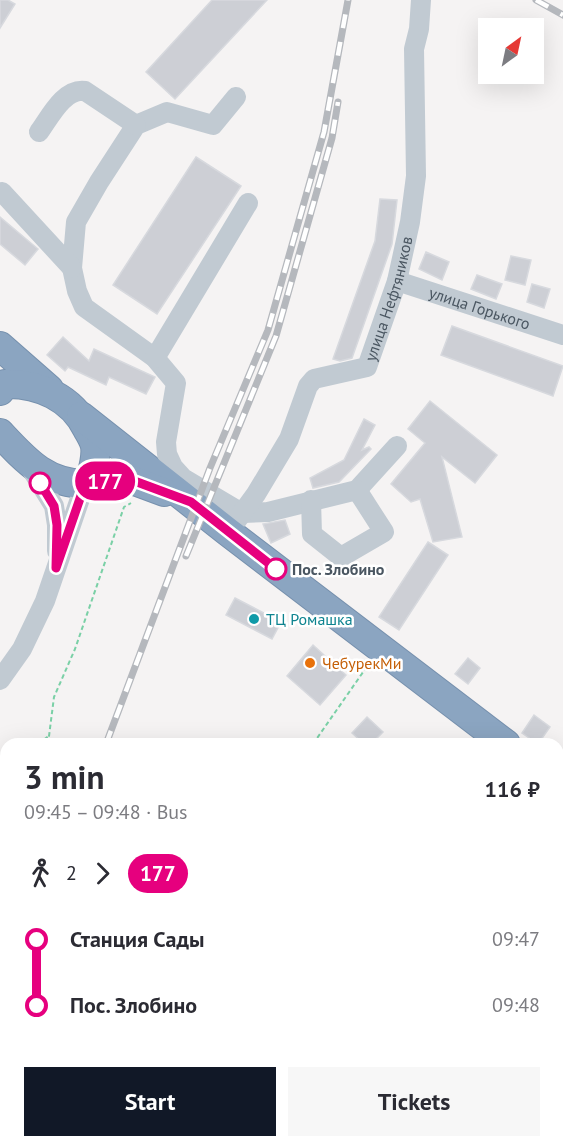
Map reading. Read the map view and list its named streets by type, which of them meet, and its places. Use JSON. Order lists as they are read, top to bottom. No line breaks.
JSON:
{"streets":{"street":["улица Нефтяников","улица Горького"]},"crossings":[["улица Нефтяников","улица Горького"]],"places":["Пос. Злобино","ТЦ Ромашка","ЧебурекМи"],"lines":["bus line 177"],"north":"top right","page":{"on_map":"177","heading":["3 min","09:45 – 09:48 · Bus","116 ₽"],"legs":["2","177"],"list":[{"name":"Станция Сады","value":"09:47"},{"name":"Пос. Злобино","value":"09:48"}],"buttons":["Start","Tickets"]}}
